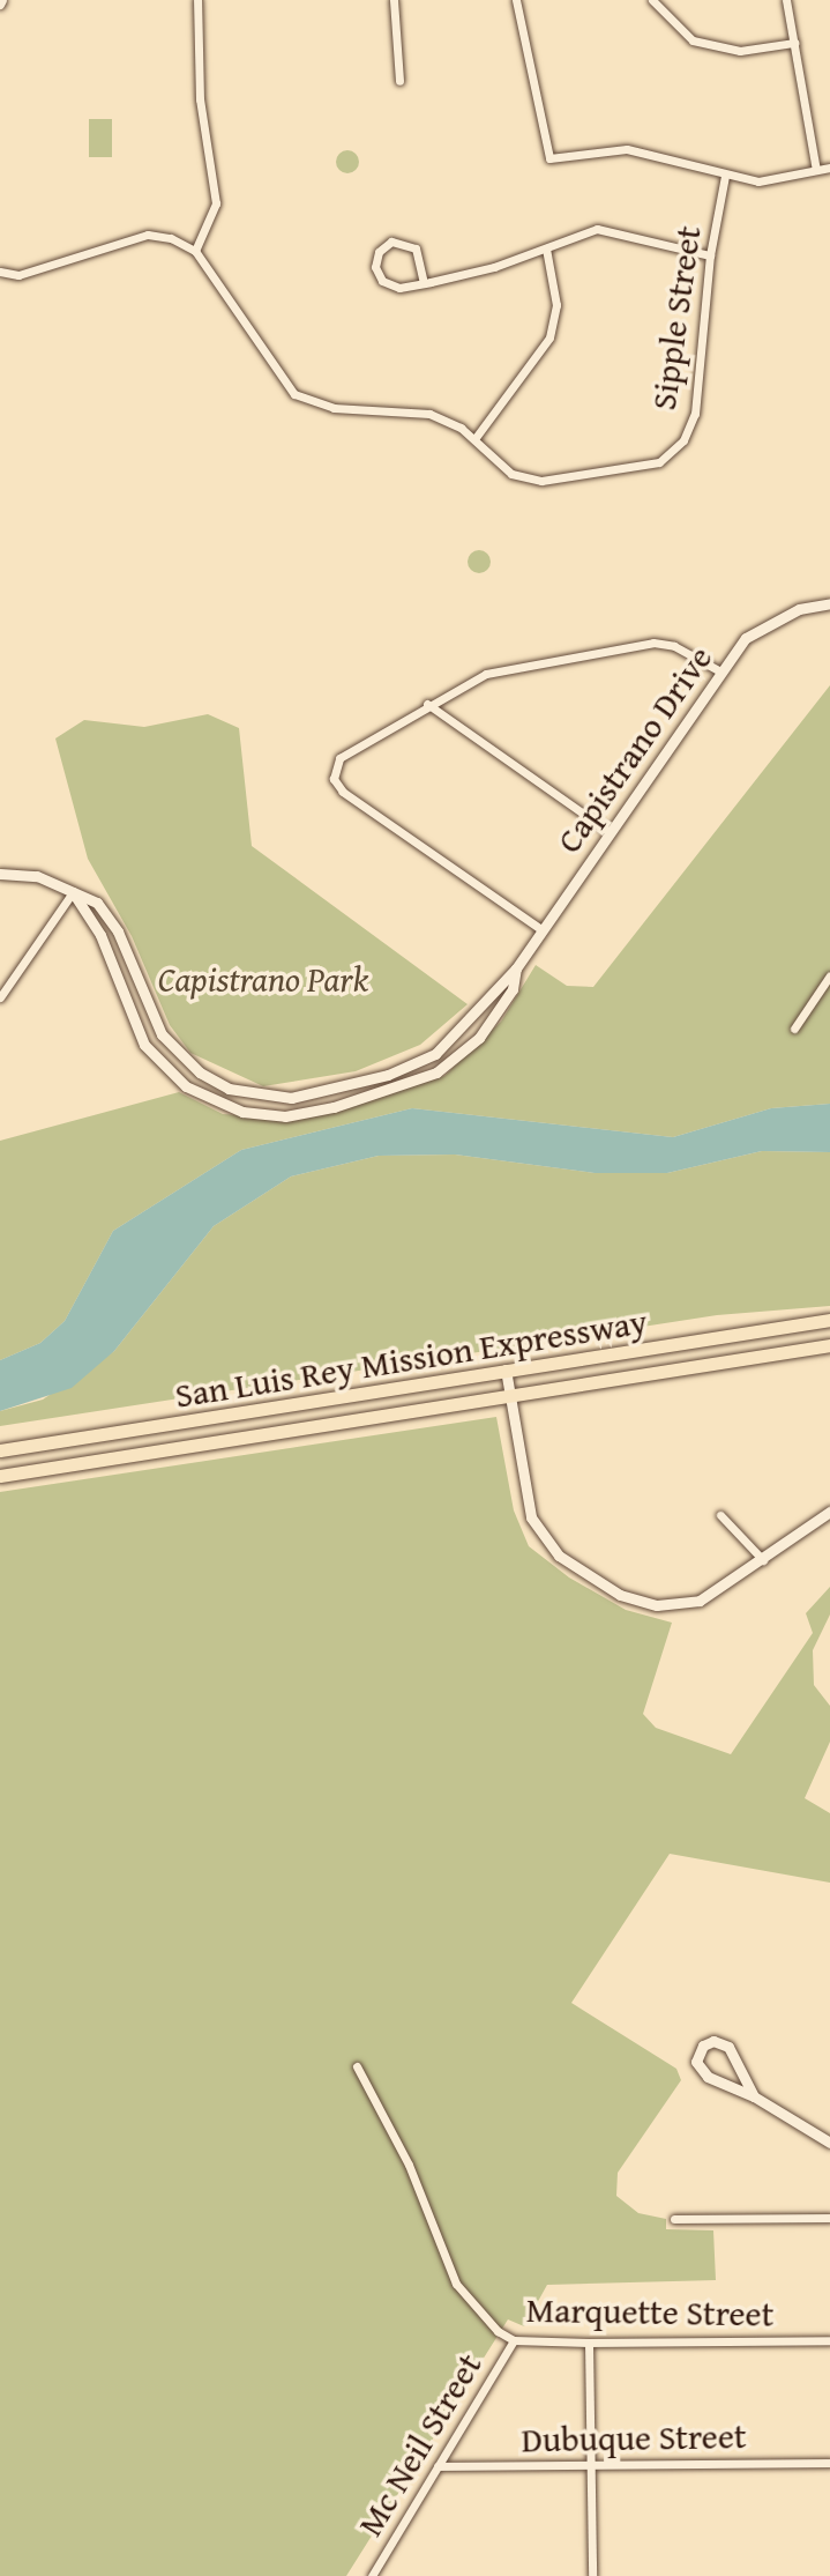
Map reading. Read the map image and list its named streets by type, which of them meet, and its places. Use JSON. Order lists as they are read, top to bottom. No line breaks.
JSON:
{"streets":{"highway":["San Luis Rey Mission Expressway"],"street":["Sipple Street","Capistrano Drive","Marquette Street","Dubuque Street","Mc Neil Street"]},"crossings":[["Marquette Street","Mc Neil Street"],["Dubuque Street","Mc Neil Street"]],"parks":["Capistrano Park"]}
